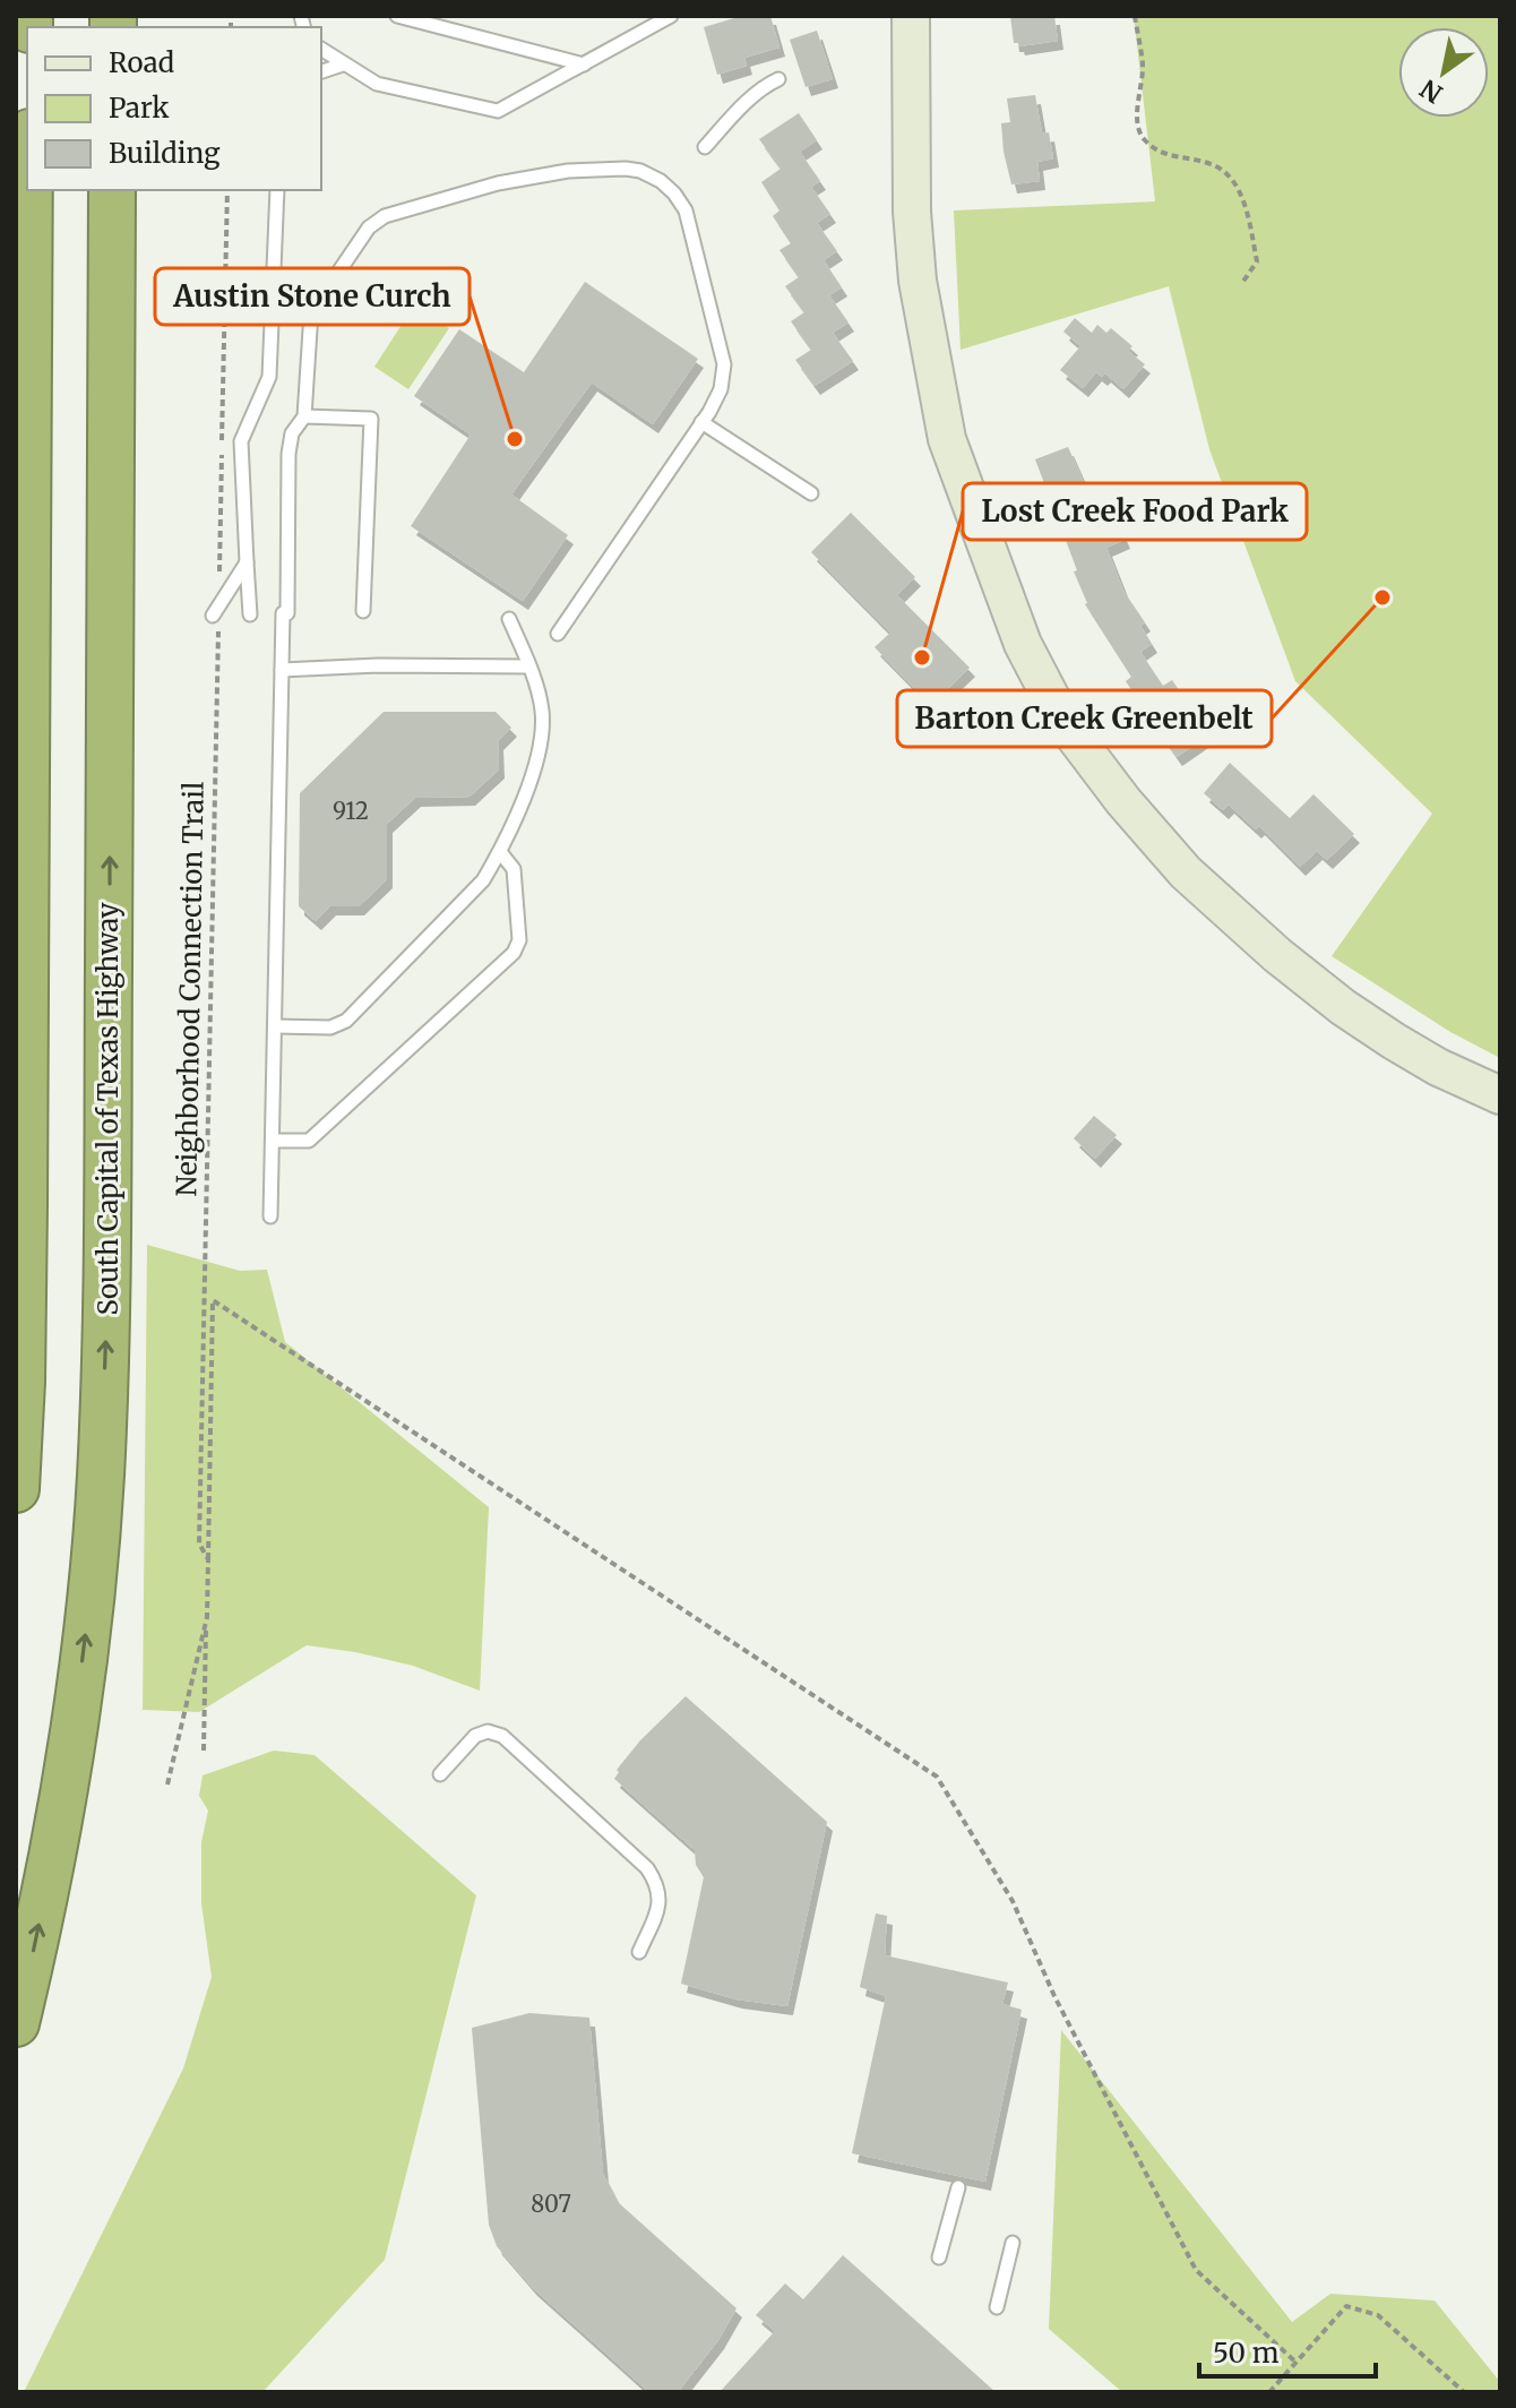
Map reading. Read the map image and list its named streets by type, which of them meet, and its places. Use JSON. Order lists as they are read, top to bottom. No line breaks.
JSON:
{"streets":{"highway":["South Capital of Texas Highway"],"path":["Neighborhood Connection Trail"]},"places":["Austin Stone Curch","Barton Creek Greenbelt","Lost Creek Food Park"],"house_numbers":["912","807"],"legend":["Road","Park","Building"],"scale_bar":"50 m","north":"bottom left"}
